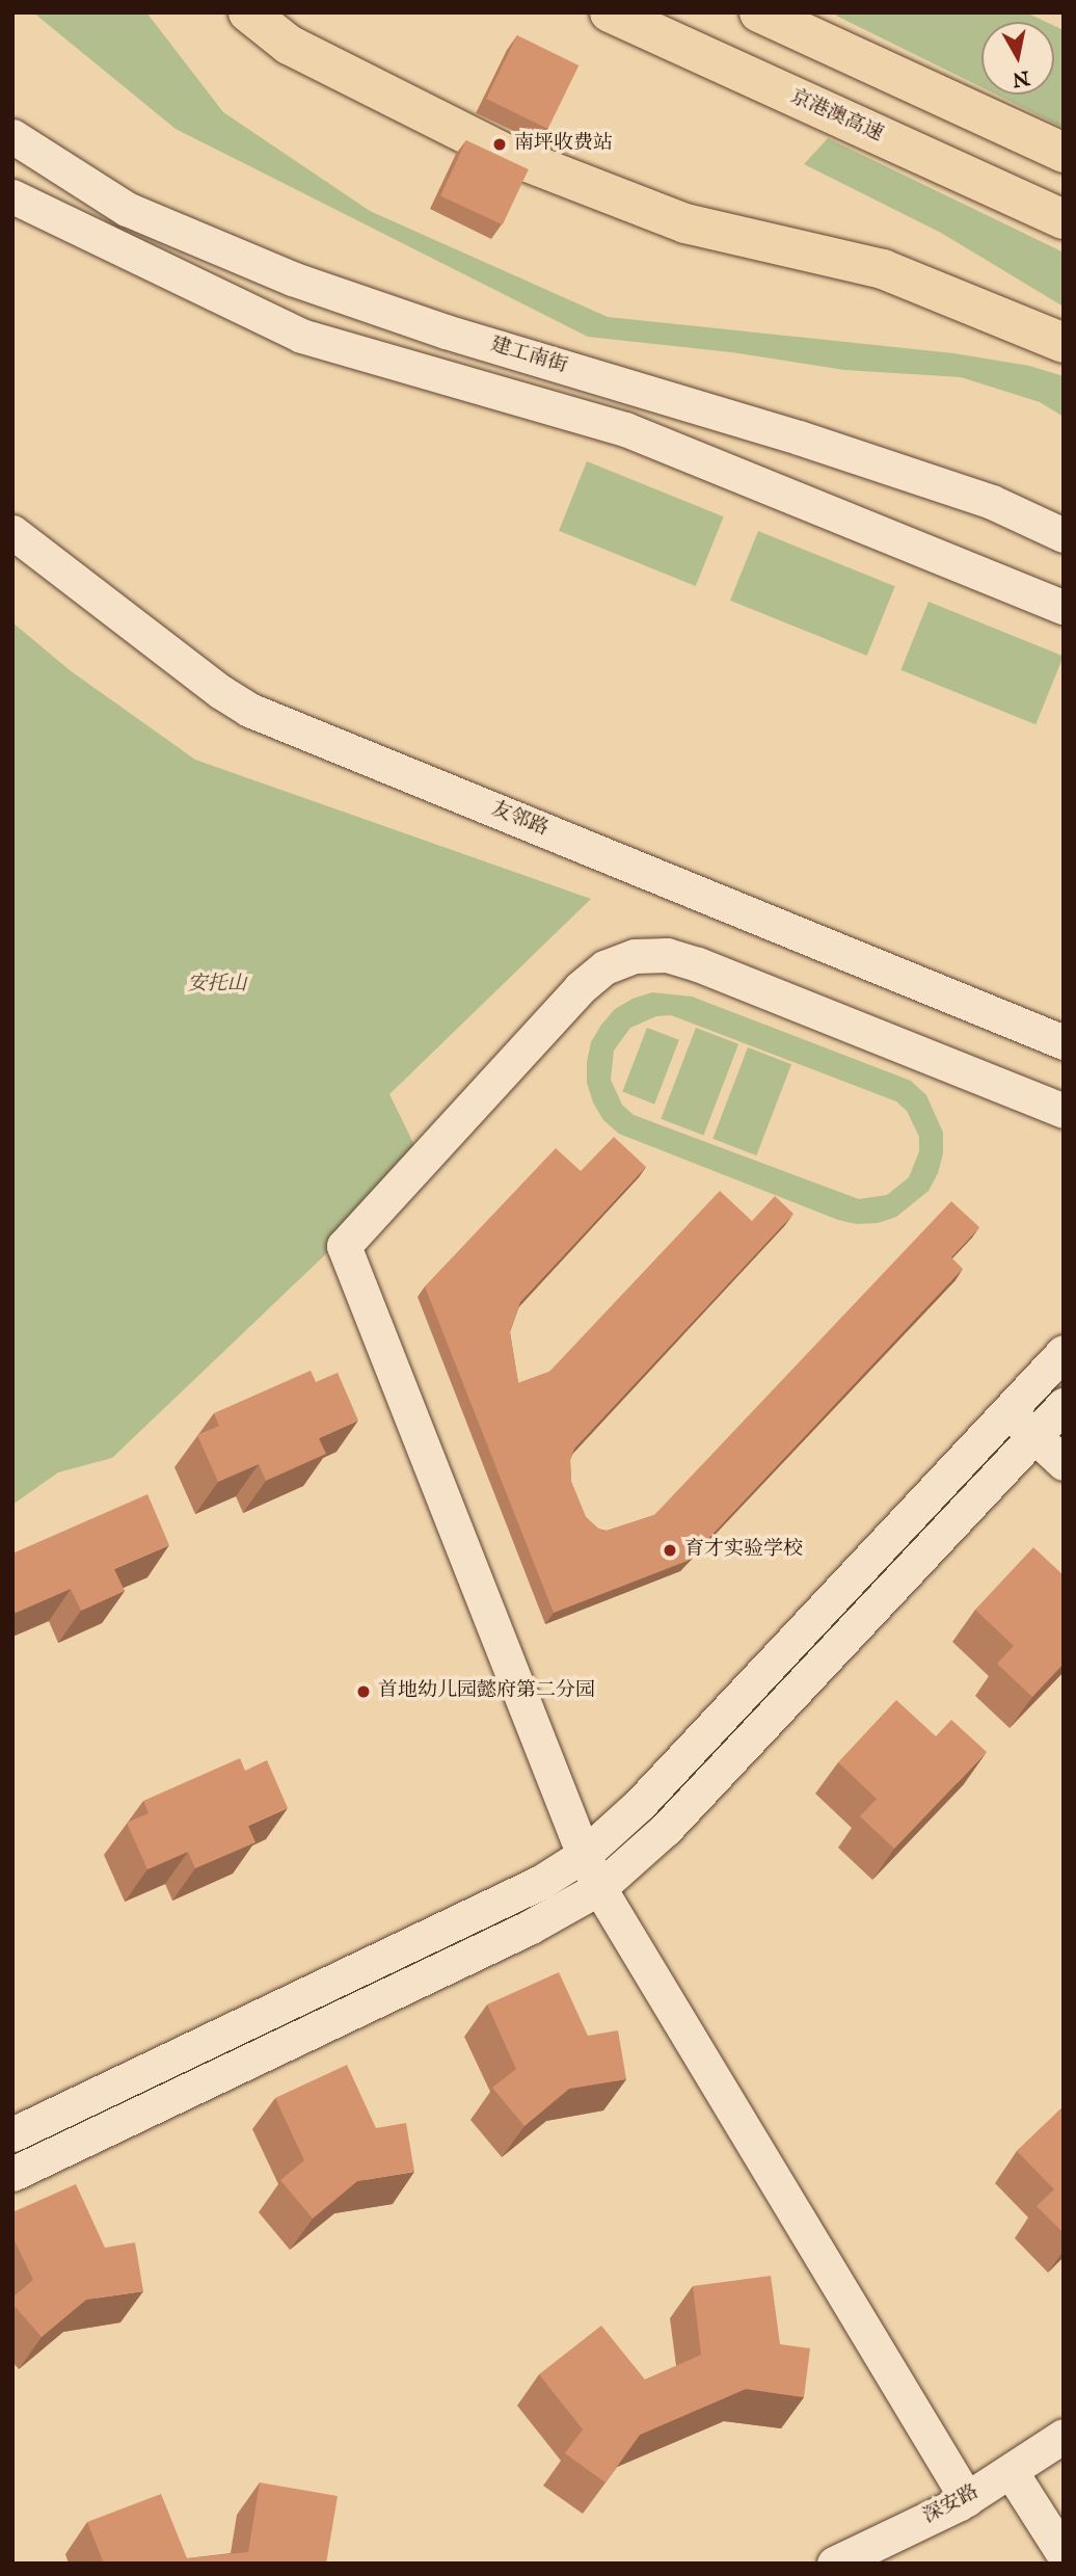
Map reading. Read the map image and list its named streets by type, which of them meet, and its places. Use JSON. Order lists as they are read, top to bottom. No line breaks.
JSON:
{"streets":{"highway":["京港澳高速"],"street":["建工南街","友邻路","深安路"]},"parks":["安托山"],"places":["南坪收费站","育才实验学校","首地幼儿园懿府第二分园"],"north":"bottom"}
